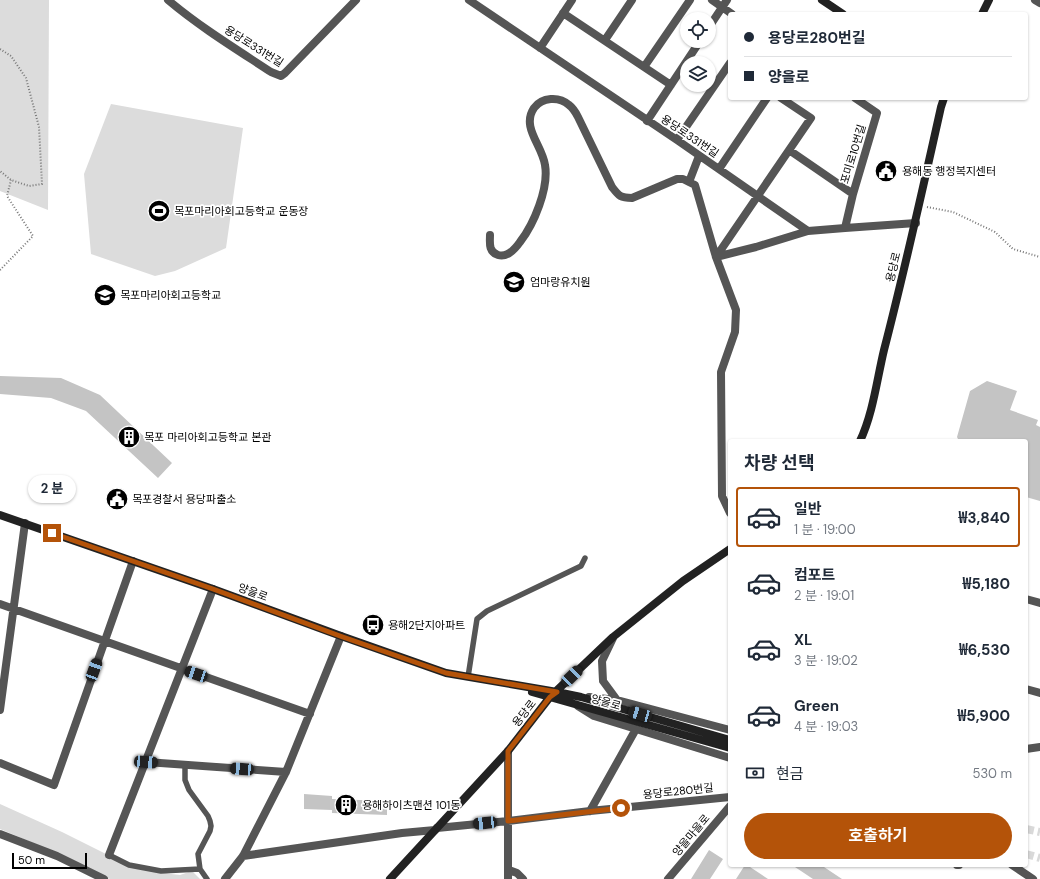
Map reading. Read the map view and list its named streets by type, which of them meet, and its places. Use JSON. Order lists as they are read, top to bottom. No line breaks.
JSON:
{"streets":{"street":["용당로331번길","포미로10번길","용당로","양을로","용당로280번길","양을마을로"]},"crossings":[["용당로","양을로"],["용당로","용당로280번길"]],"places":{"public building":["용해동 행정복지센터","목포경찰서 용당파출소"],"sports":["목포마리아회고등학교 운동장"],"school or university":["엄마랑유치원","목포마리아회고등학교"],"building":["목포 마리아회고등학교 본관","용해하이츠맨션 101동"],"bus stop":["용해2단지아파트"]},"scale_bar":"50 m","page":{"banner":["용당로280번길","양을로"],"heading":"차량 선택","bubble":"2 분","list":[{"name":"일반","note":"1 분 · 19:00","value":"₩3,840"},{"name":"컴포트","note":"2 분 · 19:01","value":"₩5,180"},{"name":"XL","note":"3 분 · 19:02","value":"₩6,530"},{"name":"Green","note":"4 분 · 19:03","value":"₩5,900"}],"pay":["현금","530 m"],"buttons":"호출하기","scale":"50 m"}}
